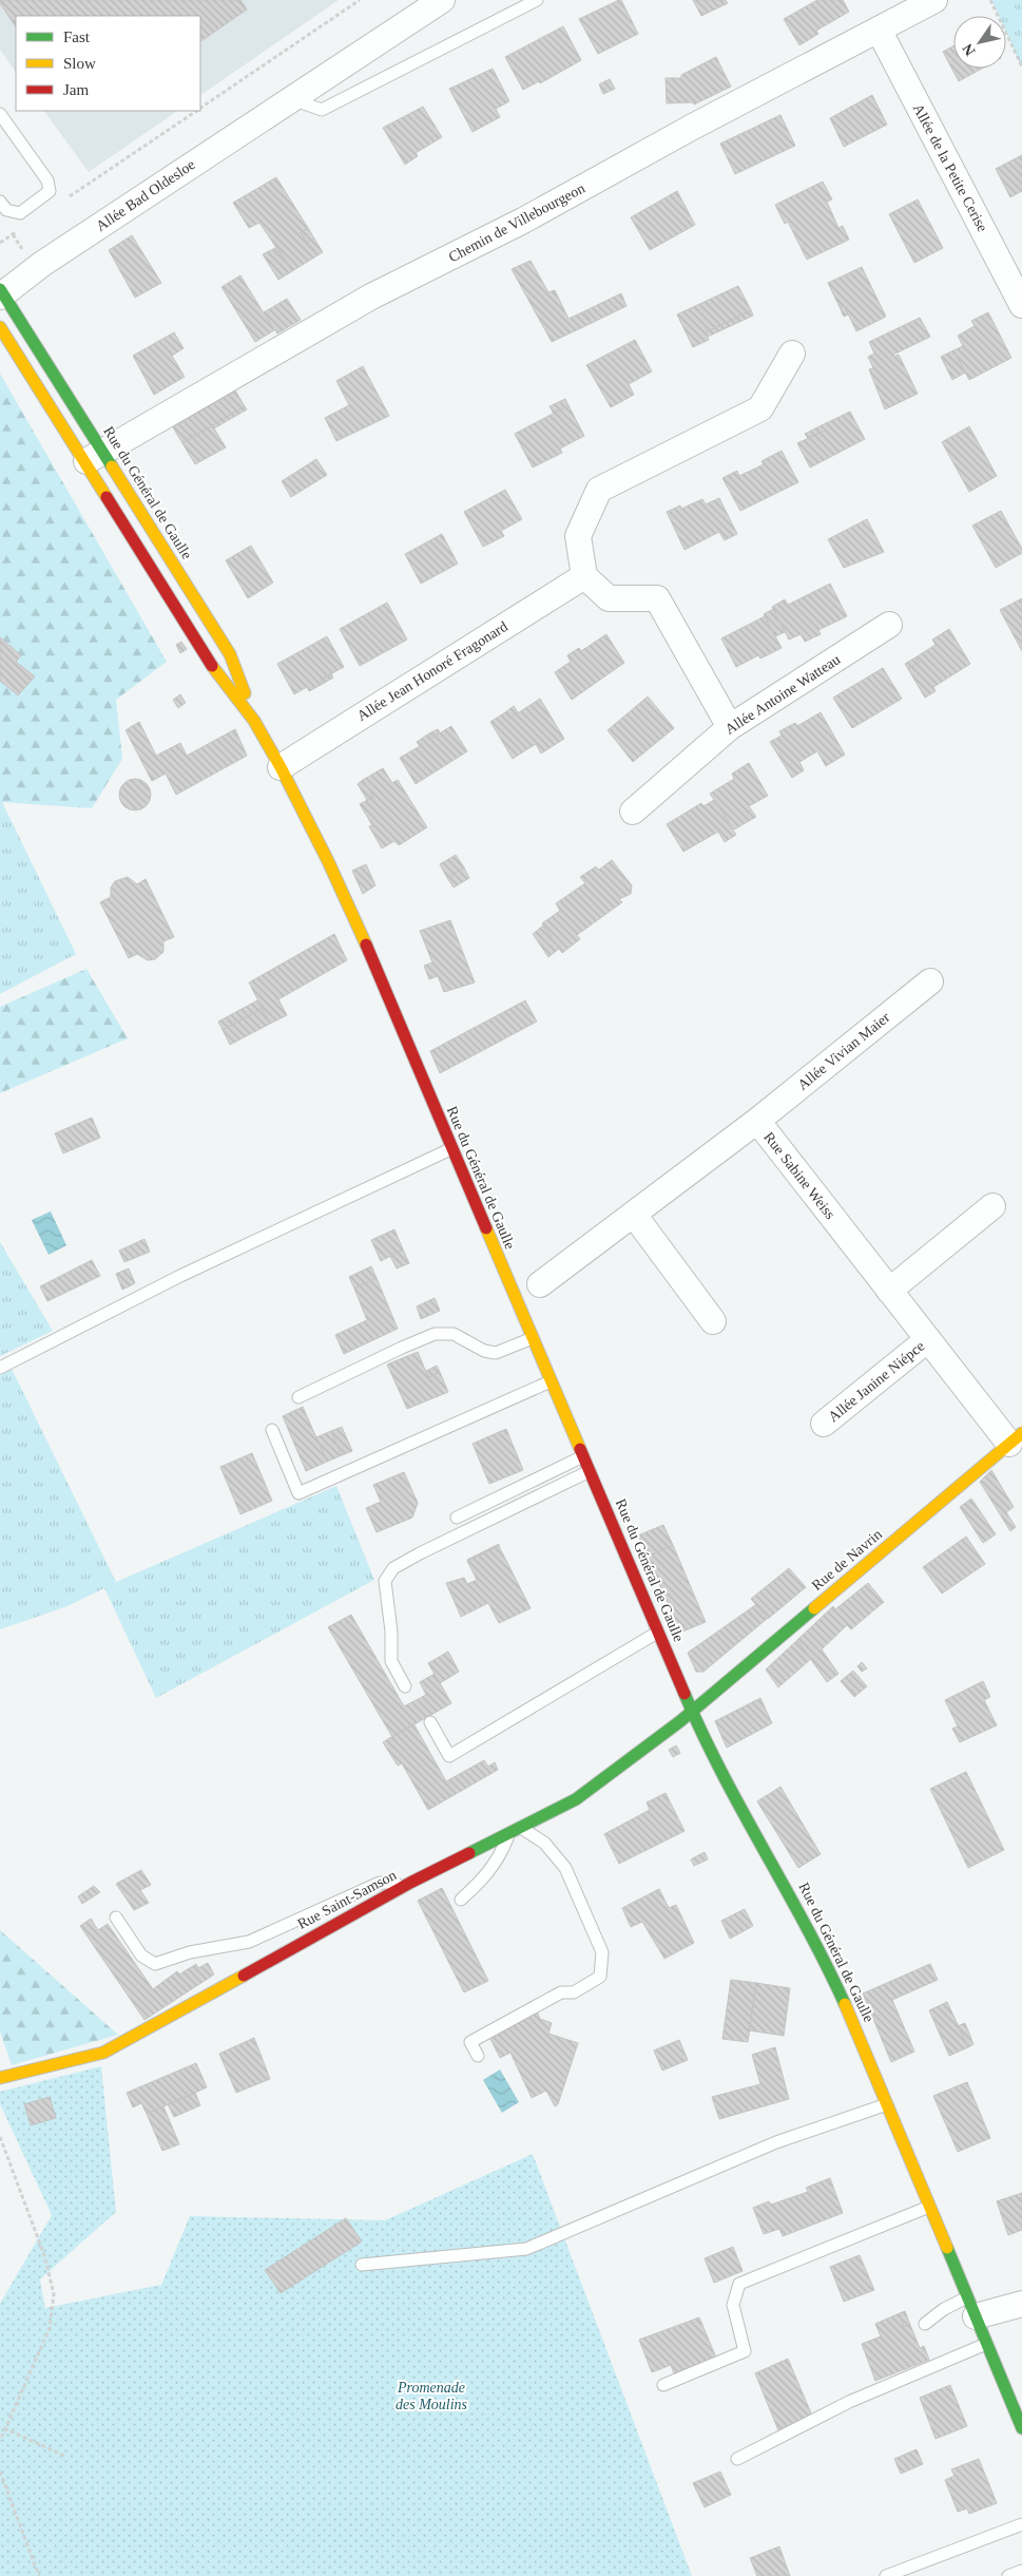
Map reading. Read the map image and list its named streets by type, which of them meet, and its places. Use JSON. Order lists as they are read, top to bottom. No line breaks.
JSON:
{"streets":{"main road":["Rue du Général de Gaulle","Rue de Navrin","Rue Saint-Samson"],"street":["Allée de la Petite Cerise","Allée Bad Oldesloe","Chemin de Villebourgeon","Allée Jean Honoré Fragonard","Allée Antoine Watteau","Allée Vivian Maier","Rue Sabine Weiss","Allée Janine Niépce"]},"crossings":[["Allée de la Petite Cerise","Chemin de Villebourgeon"],["Allée Bad Oldesloe","Rue du Général de Gaulle"],["Chemin de Villebourgeon","Rue du Général de Gaulle"],["Rue du Général de Gaulle","Allée Jean Honoré Fragonard"],["Rue du Général de Gaulle","Rue de Navrin"],["Rue du Général de Gaulle","Rue Saint-Samson"],["Allée Vivian Maier","Rue Sabine Weiss"],["Rue Sabine Weiss","Allée Janine Niépce"],["Rue Sabine Weiss","Rue de Navrin"],["Rue de Navrin","Rue Saint-Samson"]],"parks":["Promenade des Moulins"],"legend":["Fast","Slow","Jam"],"north":"bottom left"}
